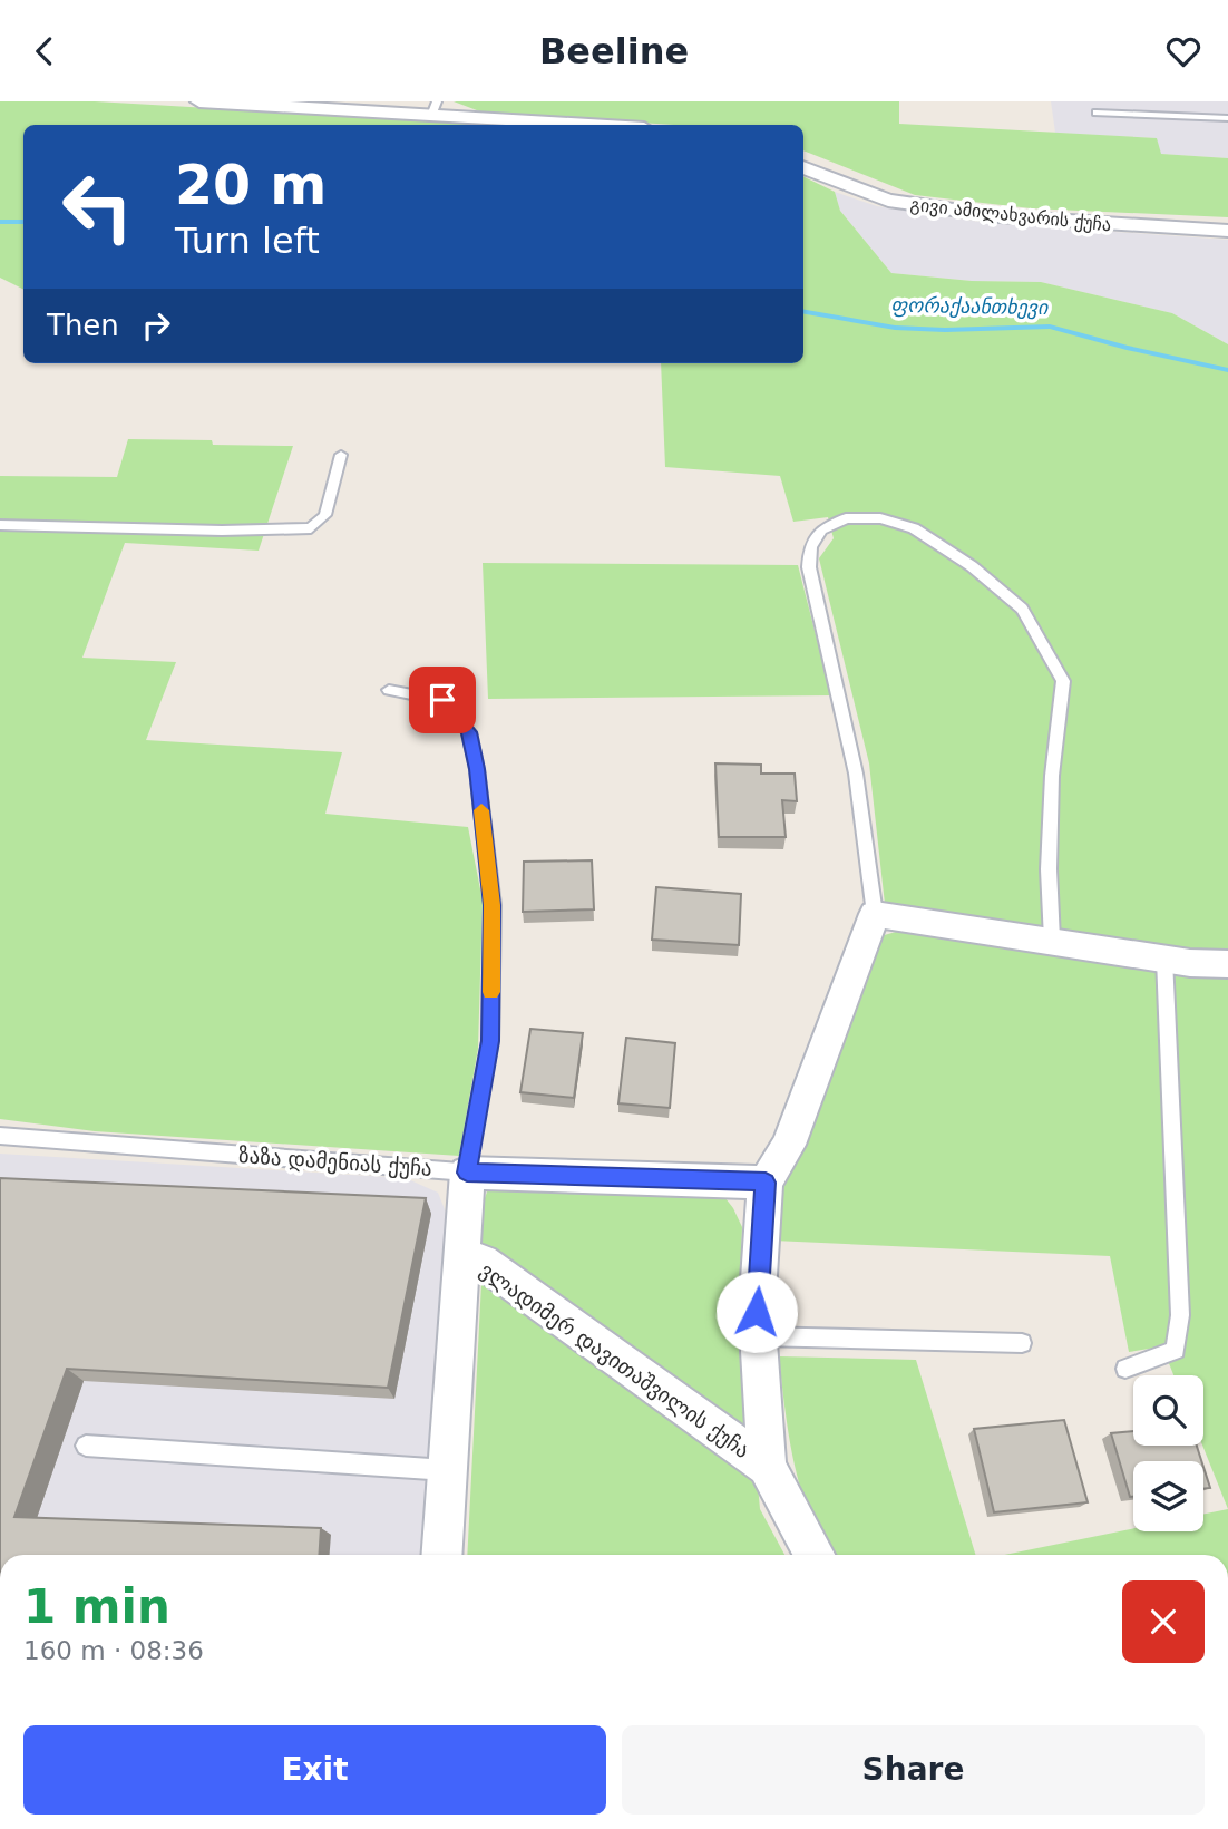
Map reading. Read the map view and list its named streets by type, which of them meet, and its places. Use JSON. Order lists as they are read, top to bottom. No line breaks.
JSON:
{"streets":{"street":["გივი ამილახვარის ქუჩა","ვლადიმერ დავითაშვილის ქუჩა"],"lane":["ზაზა დამენიას ქუჩა"]},"water":["ფორაქაანთხევი"],"page":{"header":"Beeline","turn":["20 m","Turn left"],"then":"Then","heading":["1 min","160 m · 08:36"],"buttons":["Exit","Share"]}}
